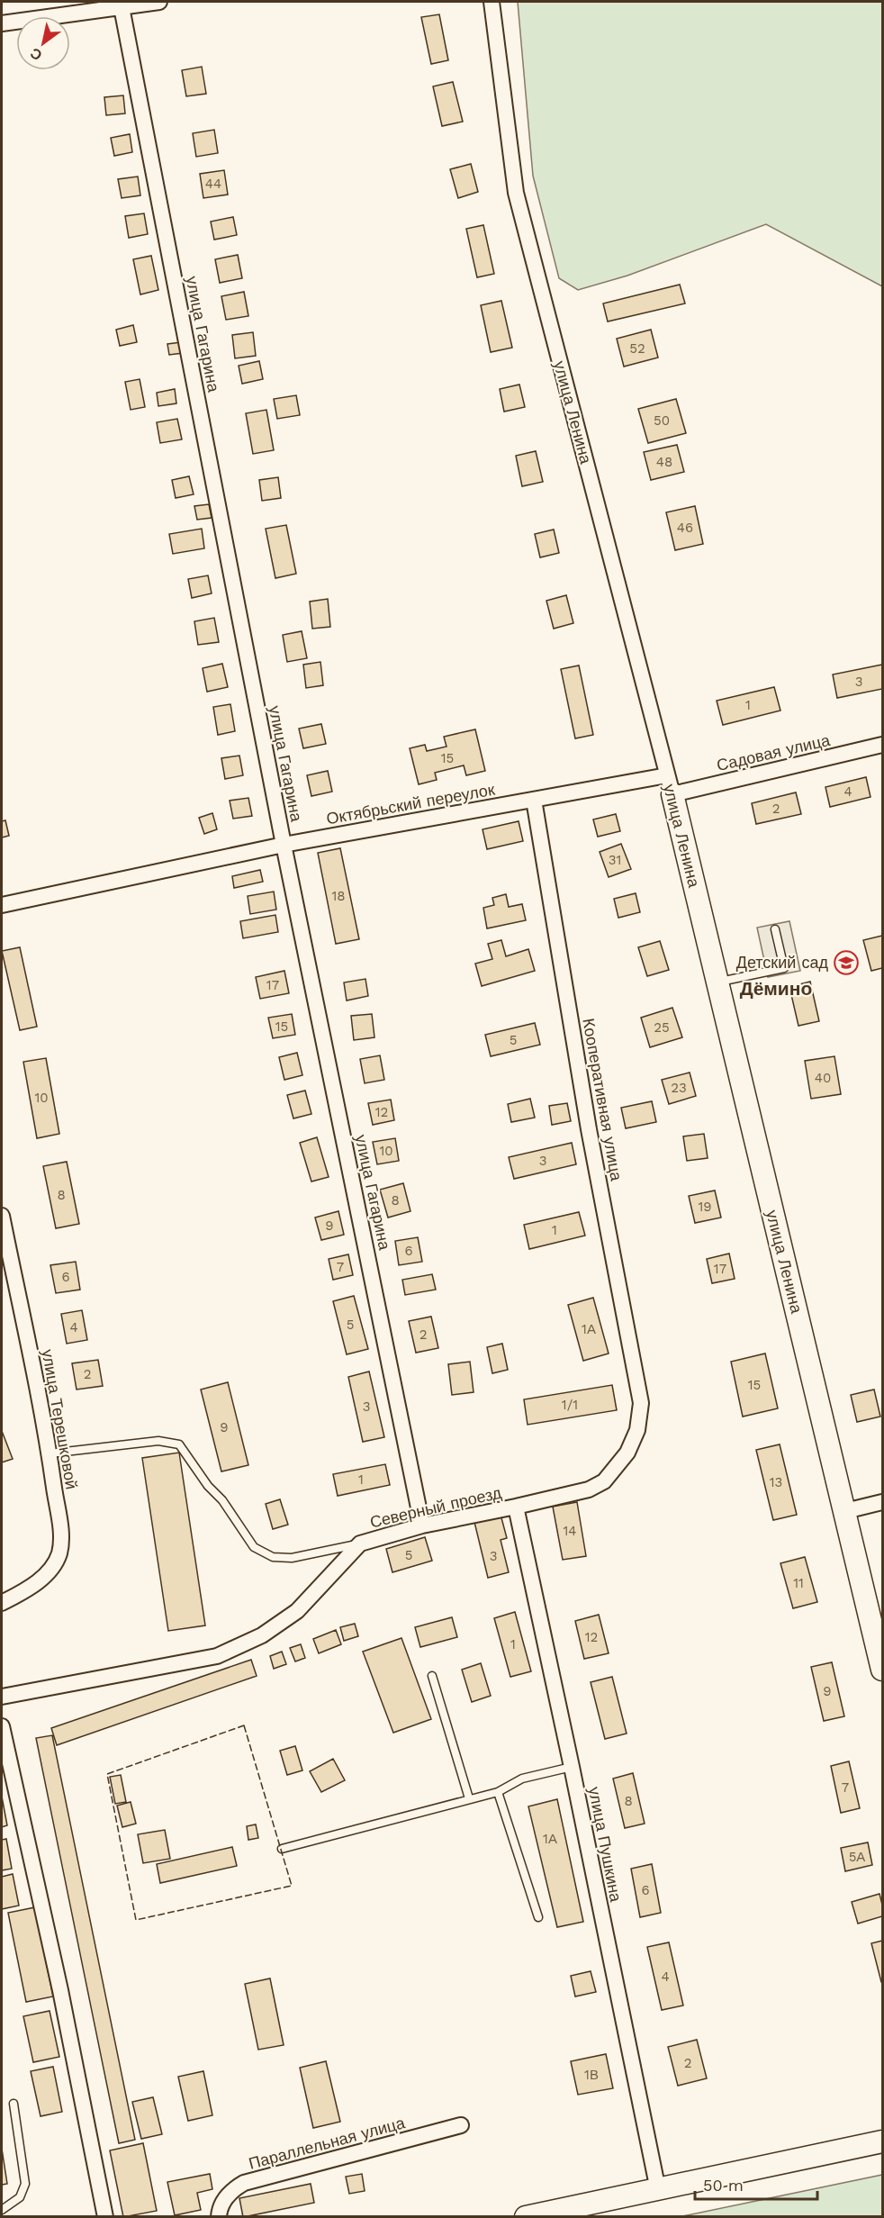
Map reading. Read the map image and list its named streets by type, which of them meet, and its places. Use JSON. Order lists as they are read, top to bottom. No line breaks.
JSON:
{"streets":{"street":["улица Гагарина","улица Ленина","Садовая улица","Октябрьский переулок","Кооперативная улица","улица Терешковой","Северный проезд","улица Пушкина","Параллельная улица"]},"crossings":[["улица Гагарина","Октябрьский переулок"],["улица Гагарина","Северный проезд"],["улица Ленина","Садовая улица"],["улица Ленина","Октябрьский переулок"],["Садовая улица","Октябрьский переулок"],["Октябрьский переулок","Кооперативная улица"],["Кооперативная улица","Северный проезд"],["Северный проезд","улица Пушкина"]],"districts":["Дёмино"],"places":{"school or university":["Детский сад"]},"house_numbers":["44","52","50","48","46","3","1","15","4","2","31","18","17","15","25","5","40","23","10","12","10","3","8","8","19","9","1","6","7","17","6","5","4","1А","2","2","15","1/1","3","9","1","13","14","5","3","11","12","1","9","7","8","1А","5А","6","4","2","1В"],"scale_bar":"50 m","north":"bottom left"}
